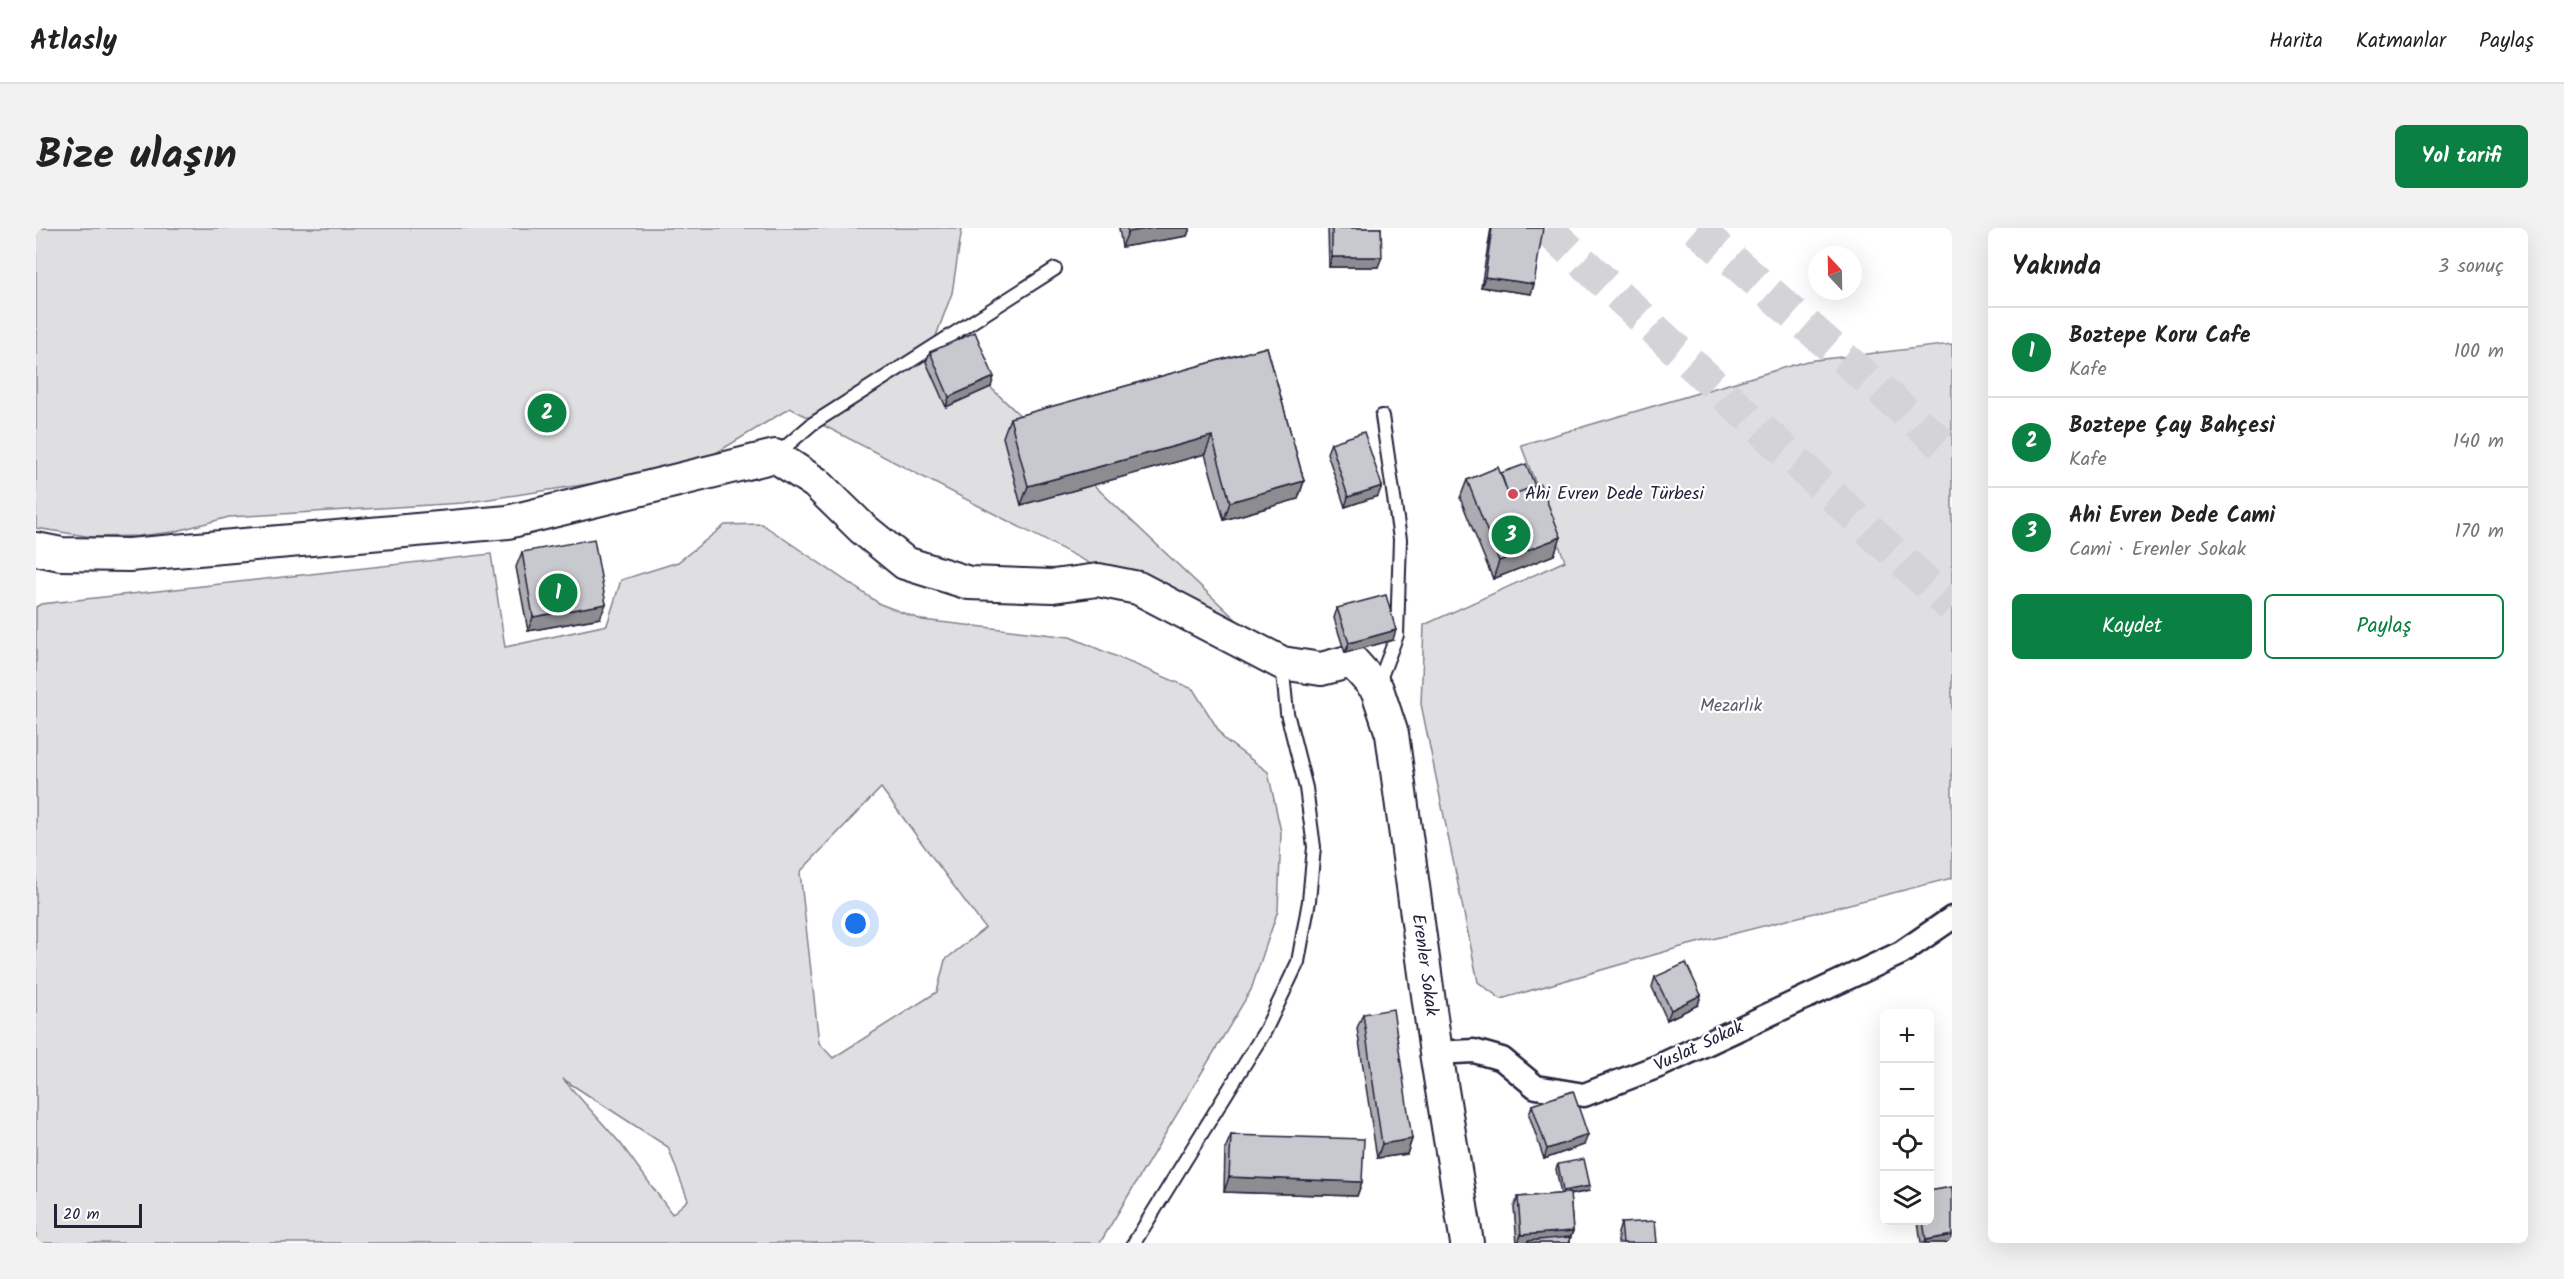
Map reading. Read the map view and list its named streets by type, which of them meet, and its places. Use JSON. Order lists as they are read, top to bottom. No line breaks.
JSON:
{"streets":{"street":["Erenler Sokak","Vuslat Sokak"]},"crossings":[["Erenler Sokak","Vuslat Sokak"]],"parks":["Mezarlık"],"places":["Ahi Evren Dede Türbesi"],"scale_bar":"20 m","north":"top","page":{"header":"Atlasly","nav":["Harita","Katmanlar","Paylaş"],"title":"Bize ulaşın","buttons":["Yol tarifi",["Kaydet","Paylaş"]],"heading":["Yakında","3 sonuç"],"list":[{"mark":"1","name":"Boztepe Koru Cafe","note":"Kafe","value":"100 m"},{"mark":"2","name":"Boztepe Çay Bahçesi","note":"Kafe","value":"140 m"},{"mark":"3","name":"Ahi Evren Dede Cami","note":"Cami · Erenler Sokak","value":"170 m"}],"pins":["2","3","1"],"map_buttons":["+","−"],"scale":"20 m"}}
